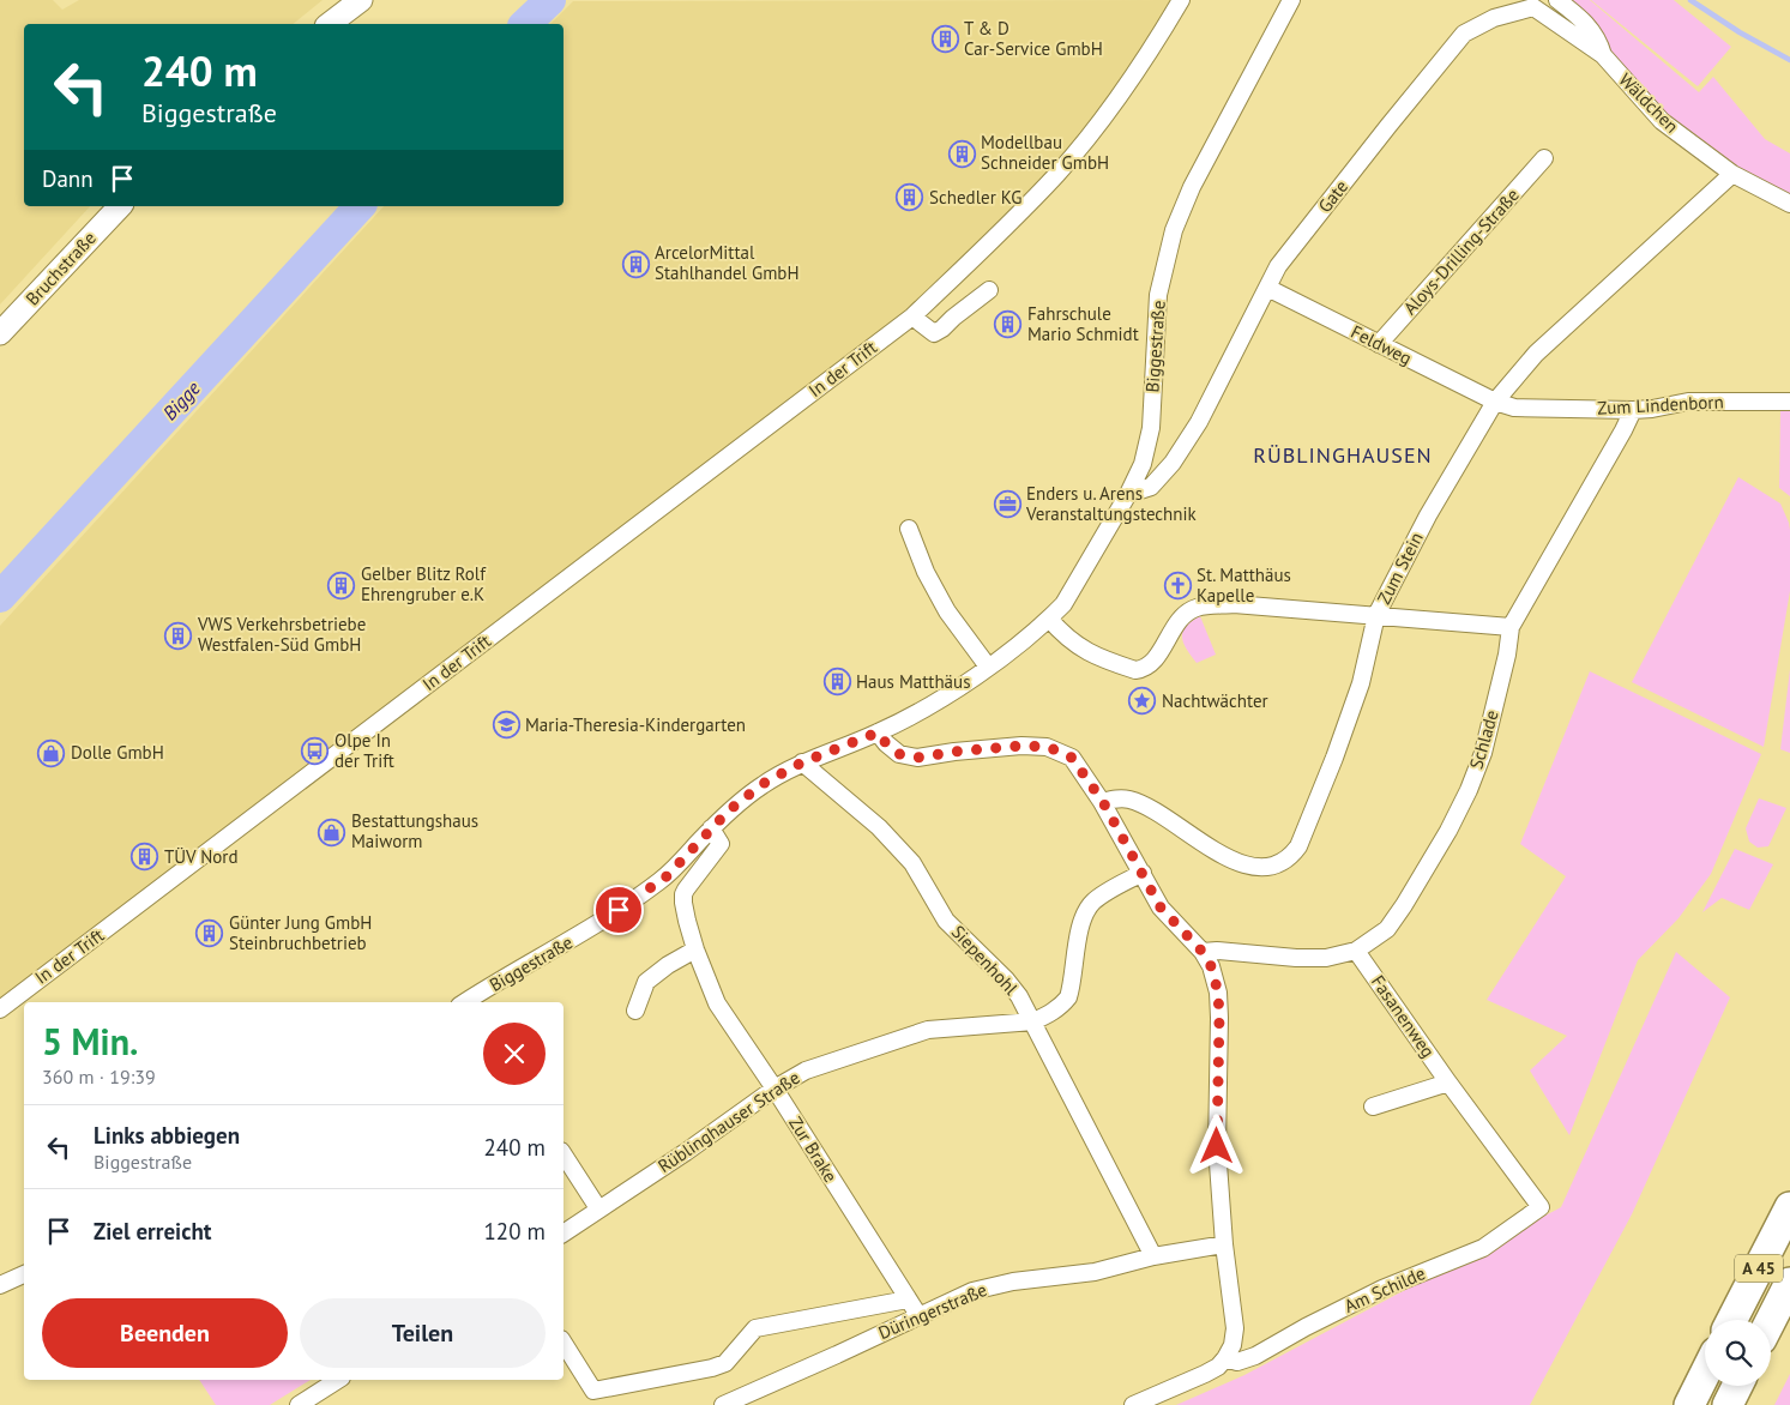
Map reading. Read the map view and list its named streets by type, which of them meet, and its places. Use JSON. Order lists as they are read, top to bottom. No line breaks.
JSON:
{"streets":{"highway":["A 45"],"main road":["Bruchstraße"],"street":["Wäldchen","Gate","Aloys-Drilling-Straße","Feldweg","Biggestraße","In der Trift","Zum Lindenborn","Zum Stein","Schlade","Siepenhohl","Fasanenweg","Rüblinghauser Straße","Zur Brake","Am Schilde","Düringerstraße"]},"crossings":[["Wäldchen","Gate"],["Wäldchen","Zum Stein"],["Gate","Feldweg"],["Gate","Biggestraße"],["Aloys-Drilling-Straße","Feldweg"],["Feldweg","Zum Lindenborn"],["Feldweg","Zum Stein"],["Biggestraße","Siepenhohl"],["Biggestraße","Zur Brake"],["Zum Lindenborn","Zum Stein"],["Zum Lindenborn","Schlade"],["Schlade","Fasanenweg"],["Siepenhohl","Rüblinghauser Straße"],["Siepenhohl","Düringerstraße"],["Fasanenweg","Am Schilde"],["Rüblinghauser Straße","Zur Brake"],["Zur Brake","Düringerstraße"]],"districts":["RÜBLINGHAUSEN"],"water":["Bigge"],"places":{"building":["T & D Car-Service GmbH","Modellbau Schneider GmbH","Schedler KG","ArcelorMittal Stahlhandel GmbH","Fahrschule Mario Schmidt","Gelber Blitz Rolf Ehrengruber e.K","VWS Verkehrsbetriebe Westfalen-Süd GmbH","Haus Matthäus","TÜV Nord","Günter Jung GmbH Steinbruchbetrieb"],"office":["Enders u. Arens Veranstaltungstechnik"],"church":["St. Matthäus Kapelle"],"place":["Nachtwächter"],"school or university":["Maria-Theresia-Kindergarten"],"bus stop":["Olpe In der Trift"],"shop":["Dolle GmbH","Bestattungshaus Maiworm"]},"page":{"turn":["240 m","Biggestraße"],"then":"Dann","heading":["5 Min.","360 m · 19:39"],"list":[{"name":"Links abbiegen","note":"Biggestraße","value":"240 m"},{"name":"Ziel erreicht","value":"120 m"}],"buttons":["Beenden","Teilen"]}}
